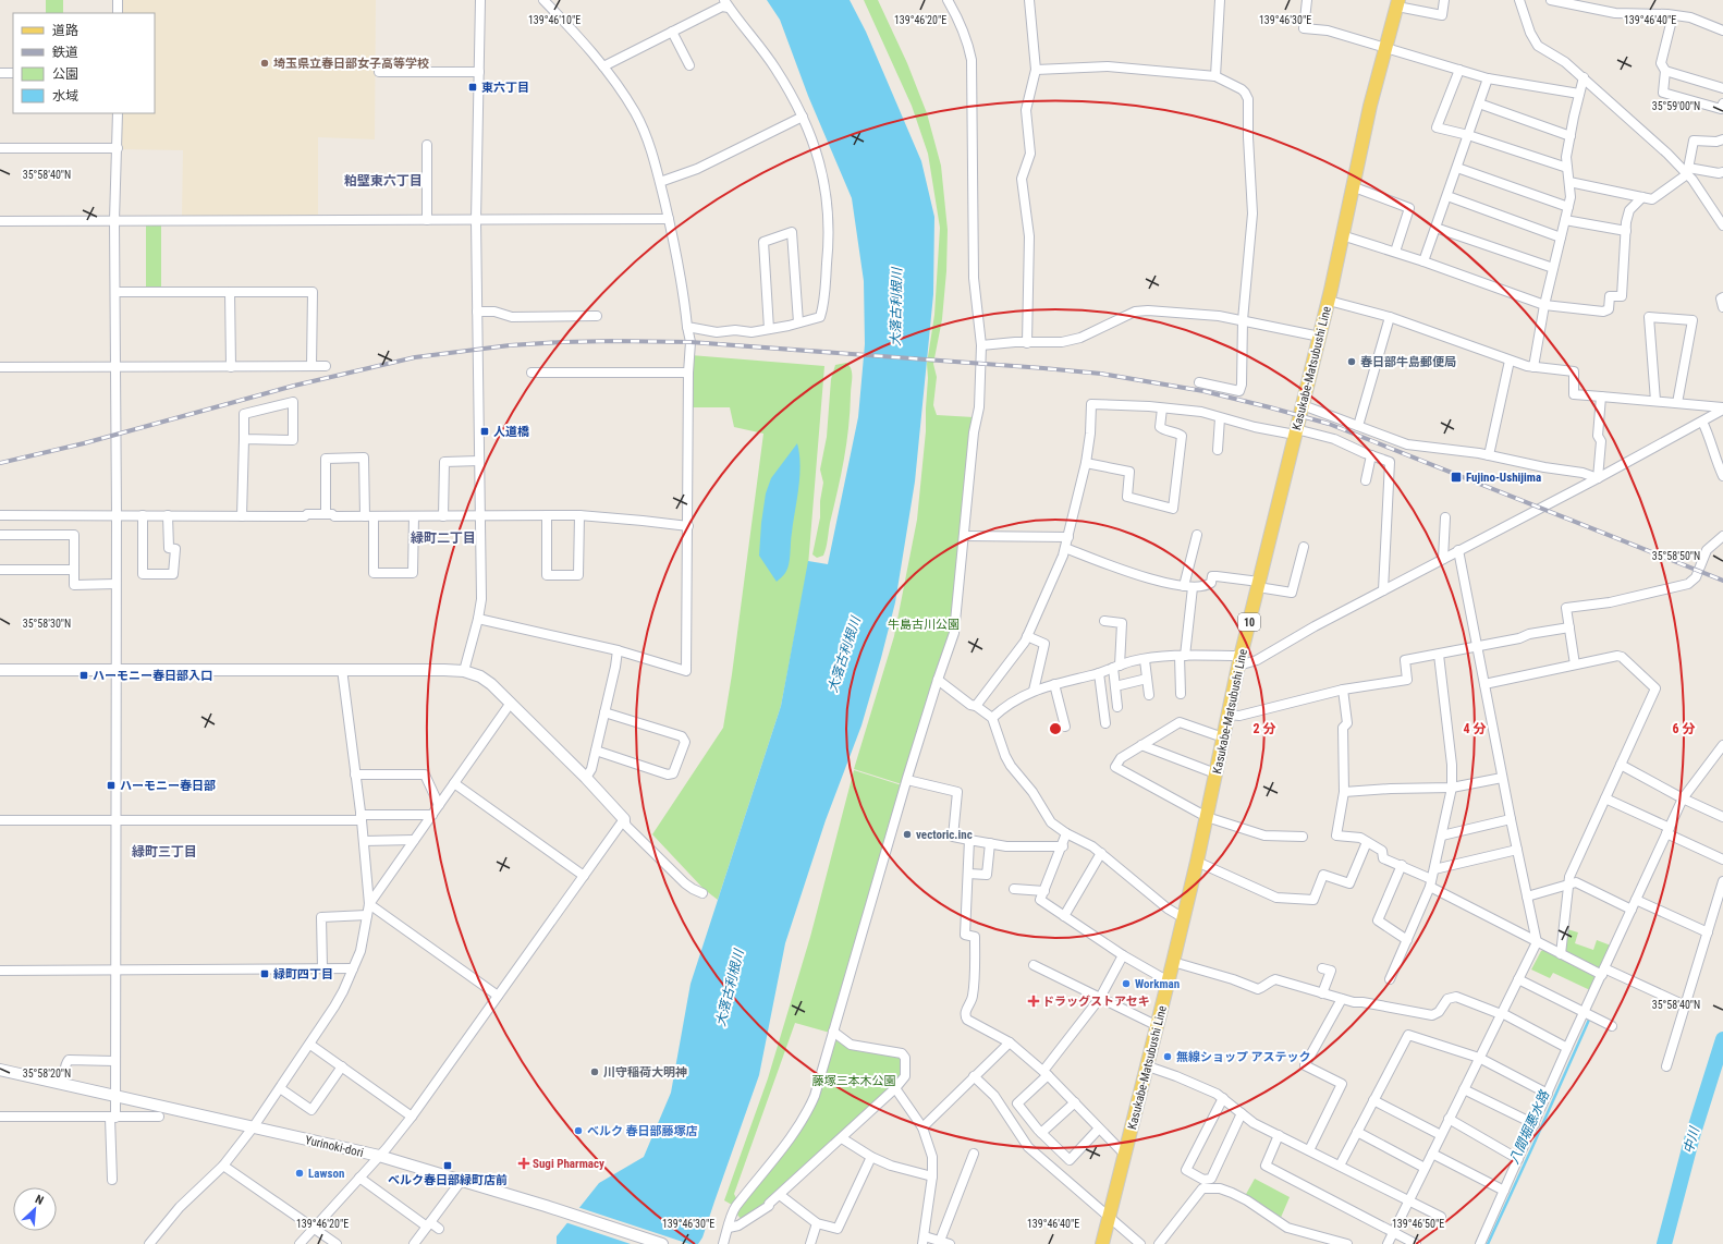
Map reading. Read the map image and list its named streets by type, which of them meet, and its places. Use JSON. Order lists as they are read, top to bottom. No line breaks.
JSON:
{"streets":{"main road":["Kasukabe-Matsubushi Line","10"],"street":["Yurinoki-dori"]},"districts":["粕壁東六丁目","緑町二丁目","緑町三丁目"],"water":["大落古利根川","八間堀悪水路","中川"],"parks":["牛島古川公園","藤塚三本木公園"],"places":{"other":["埼玉県立春日部女子高等学校","春日部牛島郵便局","vectoric.inc","Workman","無線ショップ アステック","川守稲荷大明神","ベルク 春日部藤塚店","Lawson"],"transit":["東六丁目","人道橋","Fujino-Ushijima","ハーモニー春日部入口","ハーモニー春日部","緑町四丁目","ベルク春日部緑町店前"],"health":["ドラッグストアセキ","Sugi Pharmacy"]},"legend":["道路","鉄道","公園","水域"],"north":"top right","coordinates":["139°46'10\"E","139°46'20\"E","139°46'30\"E","139°46'40\"E","35°59'00\"N","35°58'40\"N","35°58'50\"N","35°58'30\"N","35°58'20\"N","139°46'50\"E"],"rings":["2 分","4 分","6 分"]}
